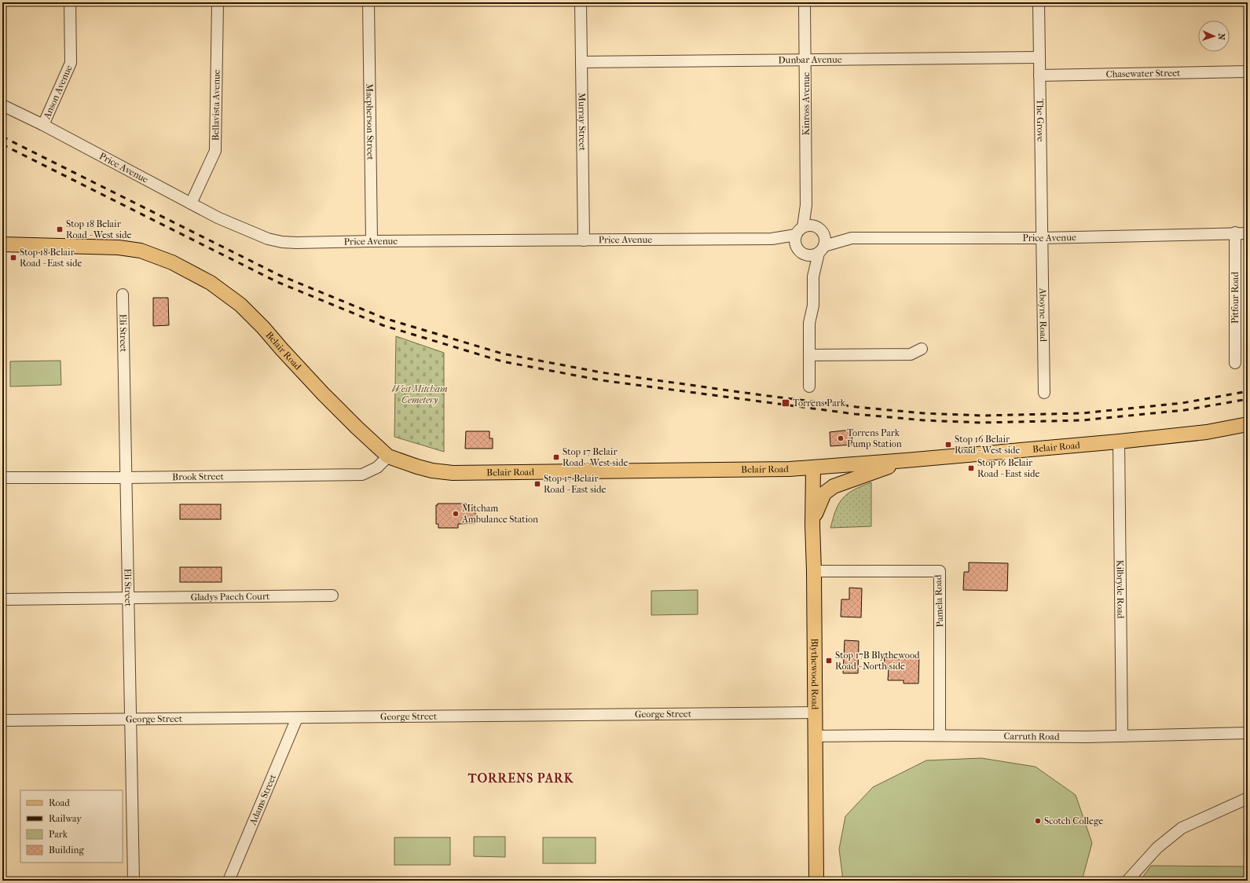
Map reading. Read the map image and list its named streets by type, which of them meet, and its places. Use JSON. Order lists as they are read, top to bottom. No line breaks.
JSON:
{"streets":{"main road":["Belair Road","Blythewood Road"],"street":["Dunbar Avenue","Chasewater Street","Anson Avenue","Kinross Avenue","Bellavista Avenue","The Grove","Macpherson Street","Murray Street","Price Avenue","Pitfour Road","Aboyne Road","Eli Street","Brook Street","Kilbryde Road","Gladys Paech Court","Pamela Road","George Street","Carruth Road","Adams Street"]},"crossings":[["Dunbar Avenue","Kinross Avenue"],["Dunbar Avenue","The Grove"],["Dunbar Avenue","Murray Street"],["Chasewater Street","The Grove"],["Anson Avenue","Price Avenue"],["Kinross Avenue","Price Avenue"],["Bellavista Avenue","Price Avenue"],["The Grove","Price Avenue"],["The Grove","Aboyne Road"],["Macpherson Street","Price Avenue"],["Murray Street","Price Avenue"],["Price Avenue","Pitfour Road"],["Price Avenue","Aboyne Road"],["Eli Street","Brook Street"],["Eli Street","Gladys Paech Court"],["Eli Street","George Street"],["Belair Road","Brook Street"],["Belair Road","Kilbryde Road"],["Belair Road","Blythewood Road"],["Kilbryde Road","Carruth Road"],["Pamela Road","Blythewood Road"],["Pamela Road","Carruth Road"],["Blythewood Road","George Street"],["Blythewood Road","Carruth Road"],["George Street","Adams Street"]],"districts":["TORRENS PARK"],"parks":["West Mitcham Cemetery"],"places":{"transit":["Stop 18 Belair Road - West side","Stop 18 Belair Road - East side","Torrens Park","Stop 16 Belair Road - West side","Stop 17 Belair Road - West side","Stop 16 Belair Road - East side","Stop 17 Belair Road - East side","Stop 17B Blythewood Road - North side"],"other":["Torrens Park Pump Station","Mitcham Ambulance Station","Scotch College"]},"legend":["Road","Railway","Park","Building"],"north":"right"}
